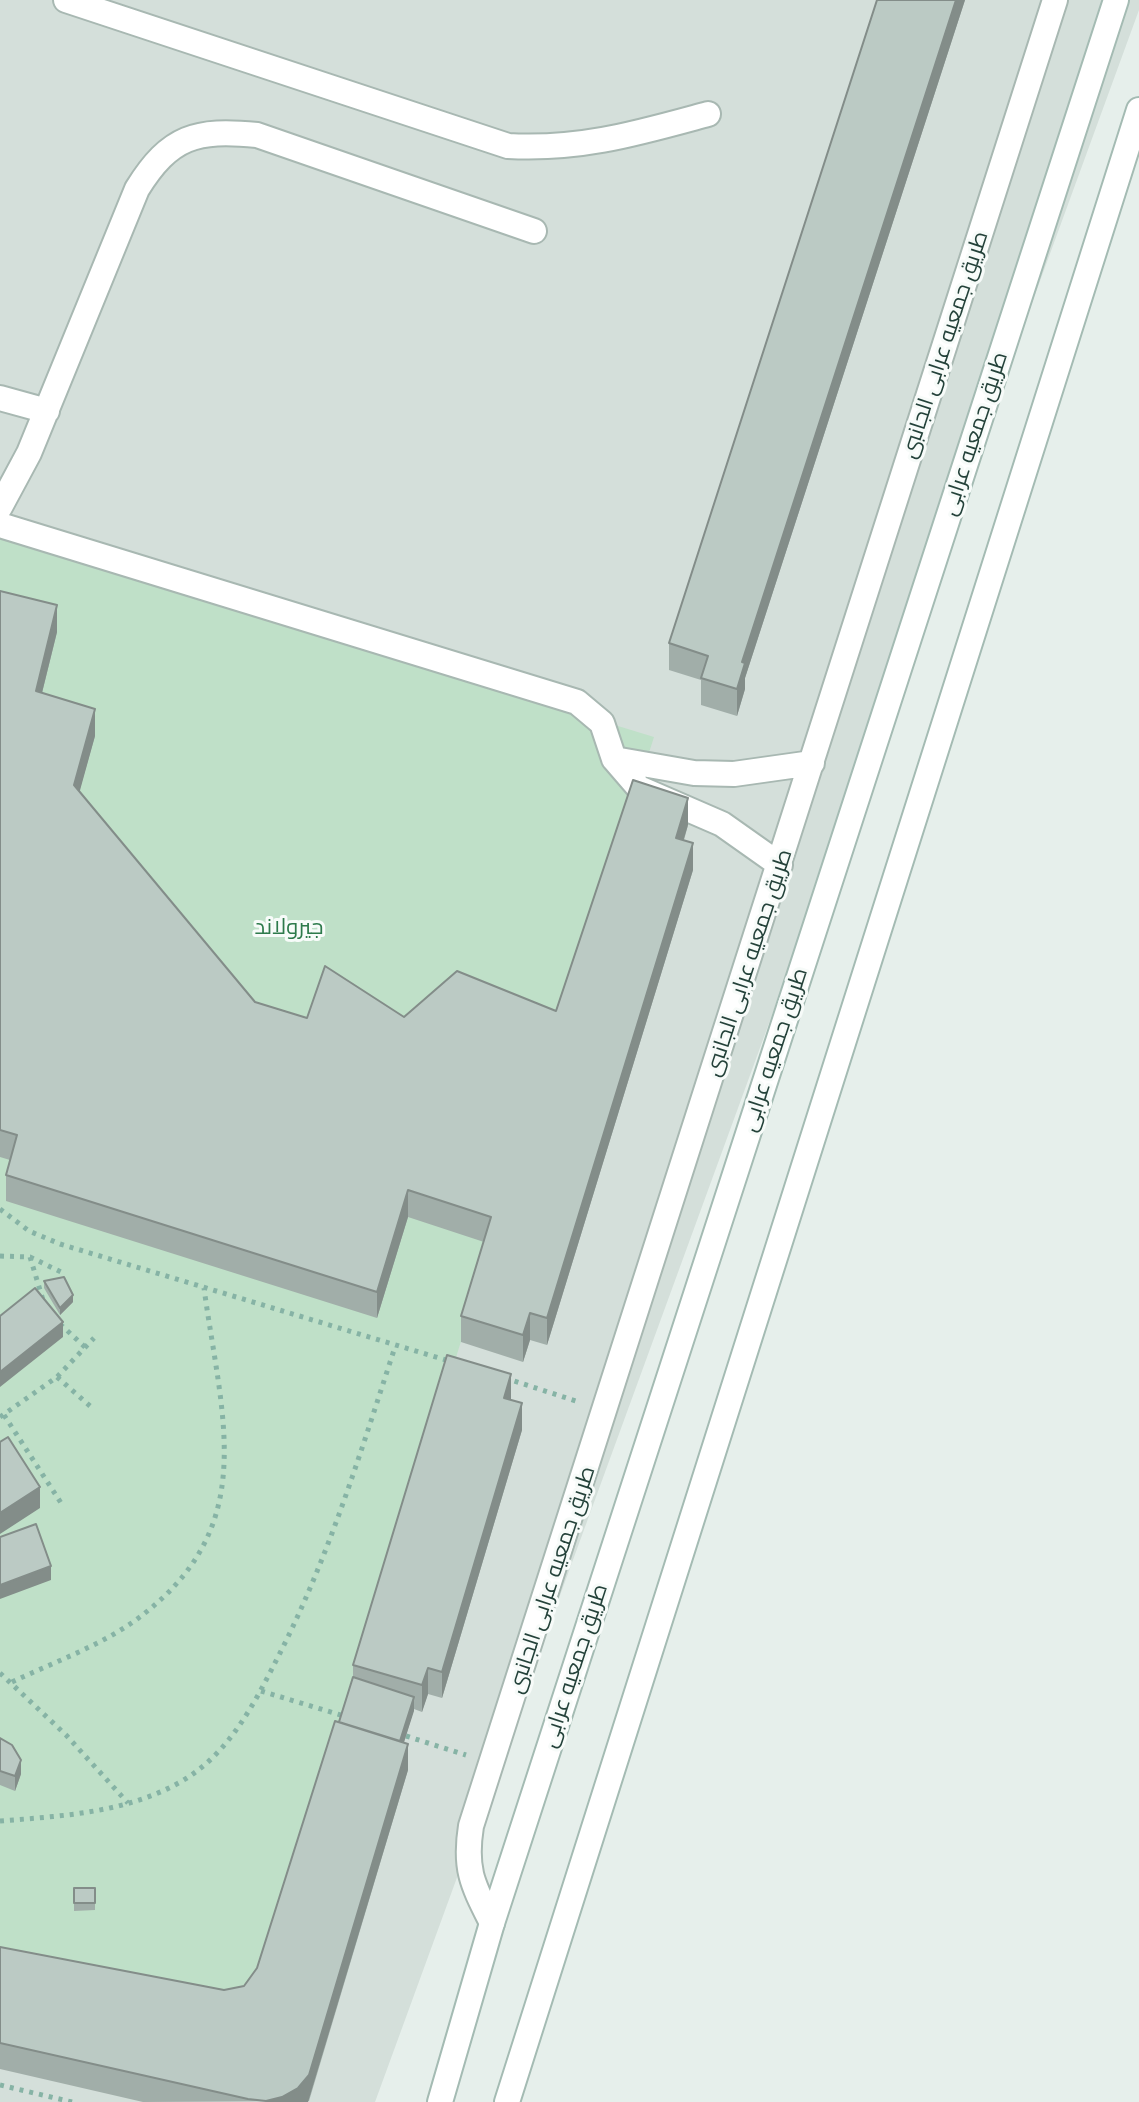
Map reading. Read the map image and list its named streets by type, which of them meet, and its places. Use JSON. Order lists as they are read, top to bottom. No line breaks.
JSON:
{"streets":{"street":["طريق جمعيه عرابى الجانبى","طريق جمعيه عرابى"]},"crossings":[["طريق جمعيه عرابى الجانبى","طريق جمعيه عرابى"]],"parks":["جيرولاند"]}
